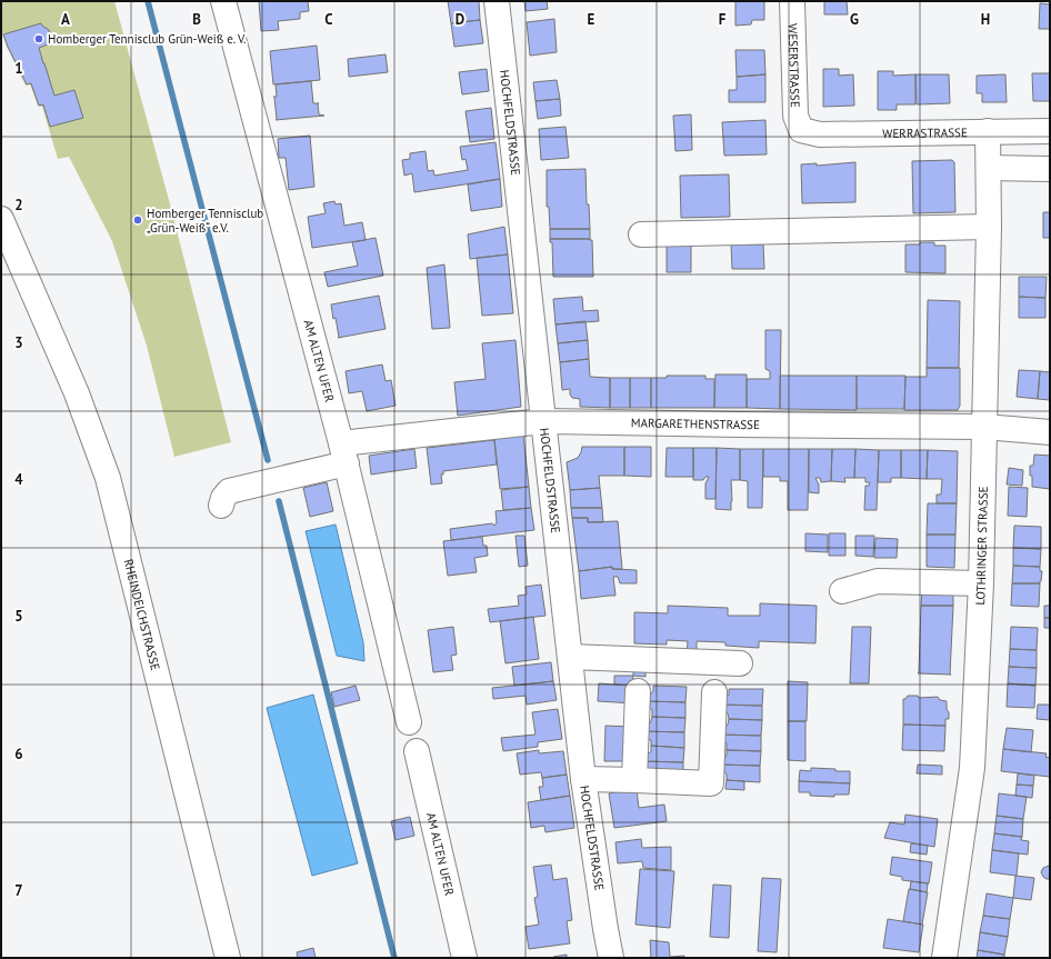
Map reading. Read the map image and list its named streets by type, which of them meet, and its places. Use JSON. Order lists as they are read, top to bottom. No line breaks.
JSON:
{"streets":{"street":["WESERSTRASSE","HOCHFELDSTRASSE","WERRASTRASSE","AM ALTEN UFER","MARGARETHENSTRASSE","LOTHRINGER STRASSE","RHEINDEICHSTRASSE"]},"crossings":[["WESERSTRASSE","WERRASTRASSE"],["HOCHFELDSTRASSE","MARGARETHENSTRASSE"],["WERRASTRASSE","LOTHRINGER STRASSE"],["AM ALTEN UFER","MARGARETHENSTRASSE"],["MARGARETHENSTRASSE","LOTHRINGER STRASSE"]],"places":["Homberger Tennisclub Grün-Weiß e. V.","Homberger Tennisclub „Grün-Weiß“ e.V."],"grid":{"columns":["A","B","C","D","E","F","G","H"],"rows":["1","2","3","4","5","6","7"]}}
